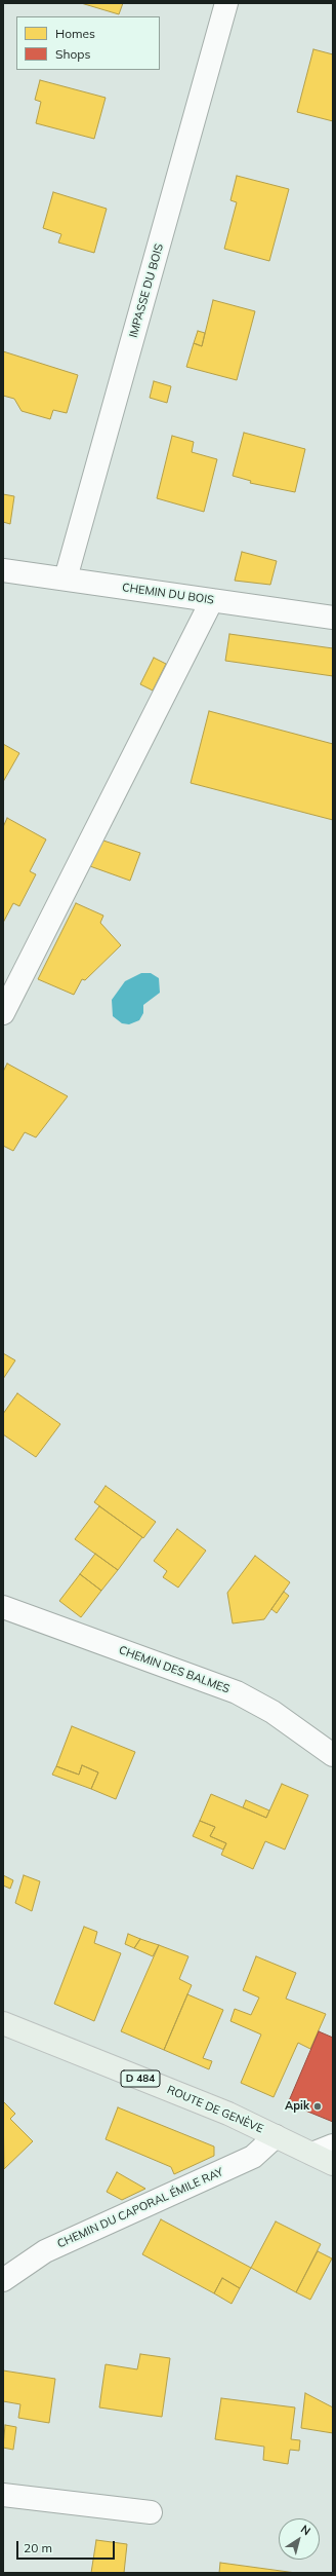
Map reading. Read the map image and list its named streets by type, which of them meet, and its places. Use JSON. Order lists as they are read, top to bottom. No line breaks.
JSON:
{"streets":{"main road":["D 484","ROUTE DE GENÈVE"],"street":["IMPASSE DU BOIS","CHEMIN DU BOIS","CHEMIN DES BALMES","CHEMIN DU CAPORAL ÉMILE RAY"]},"crossings":[["IMPASSE DU BOIS","CHEMIN DU BOIS"],["ROUTE DE GENÈVE","CHEMIN DU CAPORAL ÉMILE RAY"]],"places":["Apik"],"legend":["Homes","Shops"],"scale_bar":"20 m","north":"top right"}
